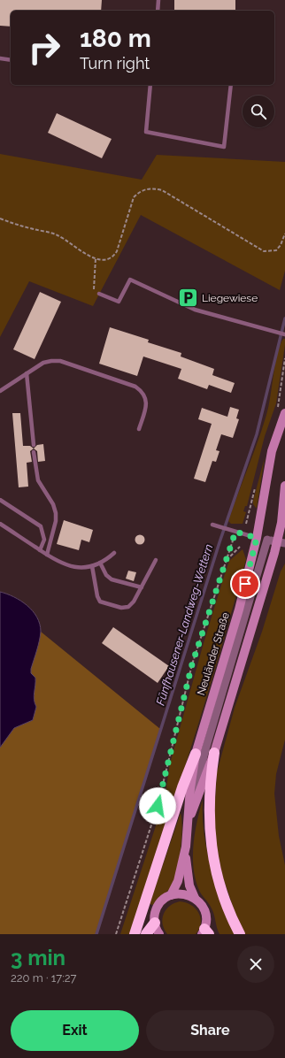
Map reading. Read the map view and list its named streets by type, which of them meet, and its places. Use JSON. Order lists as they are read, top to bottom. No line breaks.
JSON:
{"streets":{"main road":["Neuländer Straße"]},"water":["Fünfhausener-Landweg-Wettern"],"places":{"parking":["Liegewiese"]},"page":{"turn":["180 m","Turn right"],"heading":["3 min","220 m · 17:27"],"buttons":["Exit","Share"]}}
